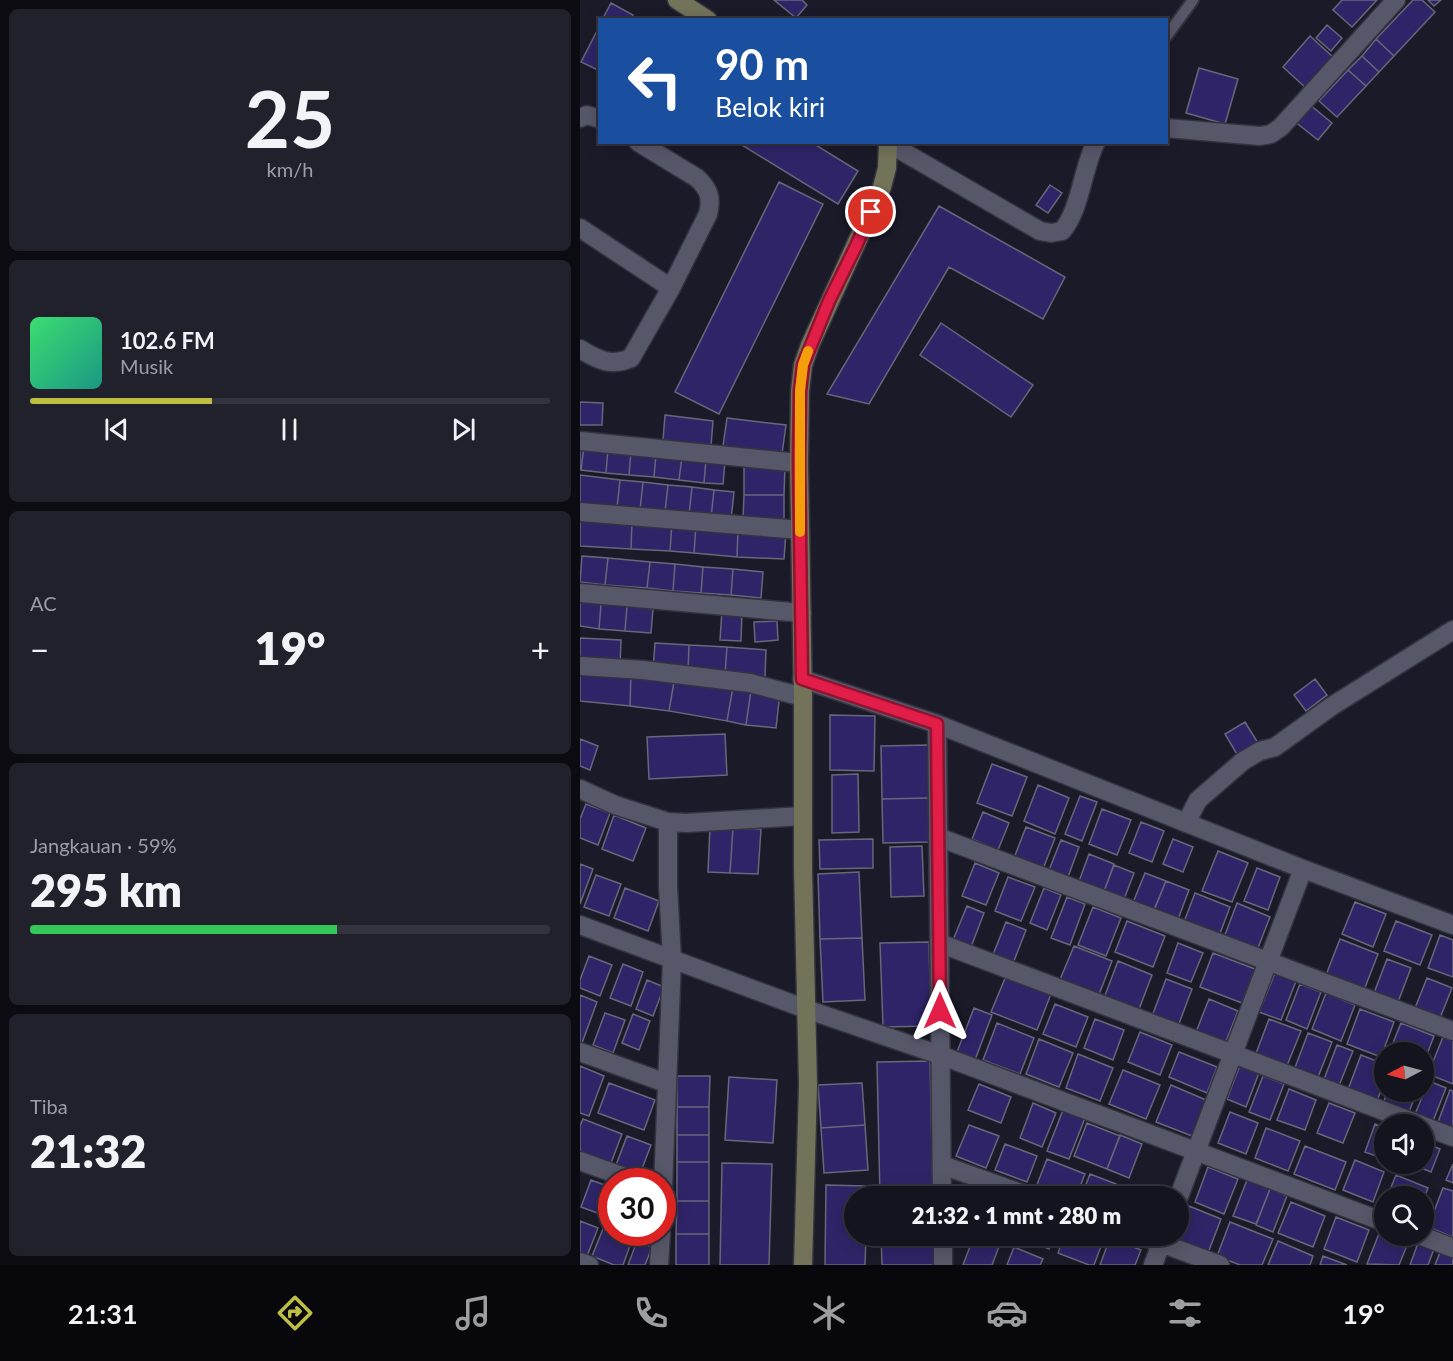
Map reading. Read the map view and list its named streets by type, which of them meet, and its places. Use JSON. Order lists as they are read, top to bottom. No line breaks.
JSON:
{"north":"left","page":{"tile":[["25","km/h"],"AC",["Jangkauan · 59%","295 km"],["Tiba","21:32"]],"turn":["90 m","Belok kiri"],"song":["102.6 FM","Musik"],"heat":["−","19°","+"],"limit":"30","trip":"21:32 · 1 mnt · 280 m","tabs":["21:31","19°"]}}
